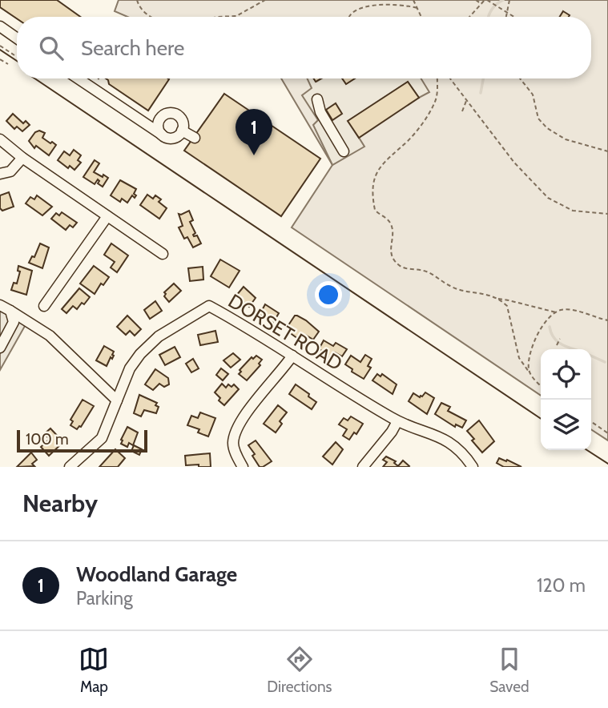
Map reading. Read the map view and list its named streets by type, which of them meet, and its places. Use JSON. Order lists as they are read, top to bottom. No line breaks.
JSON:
{"streets":{"street":["DORSET ROAD"]},"scale_bar":"100 m","page":{"search":"Search here","pins":"1","scale":"100 m","heading":"Nearby","list":[{"mark":"1","name":"Woodland Garage","note":"Parking","value":"120 m"}],"nav":["Map","Directions","Saved"]}}
